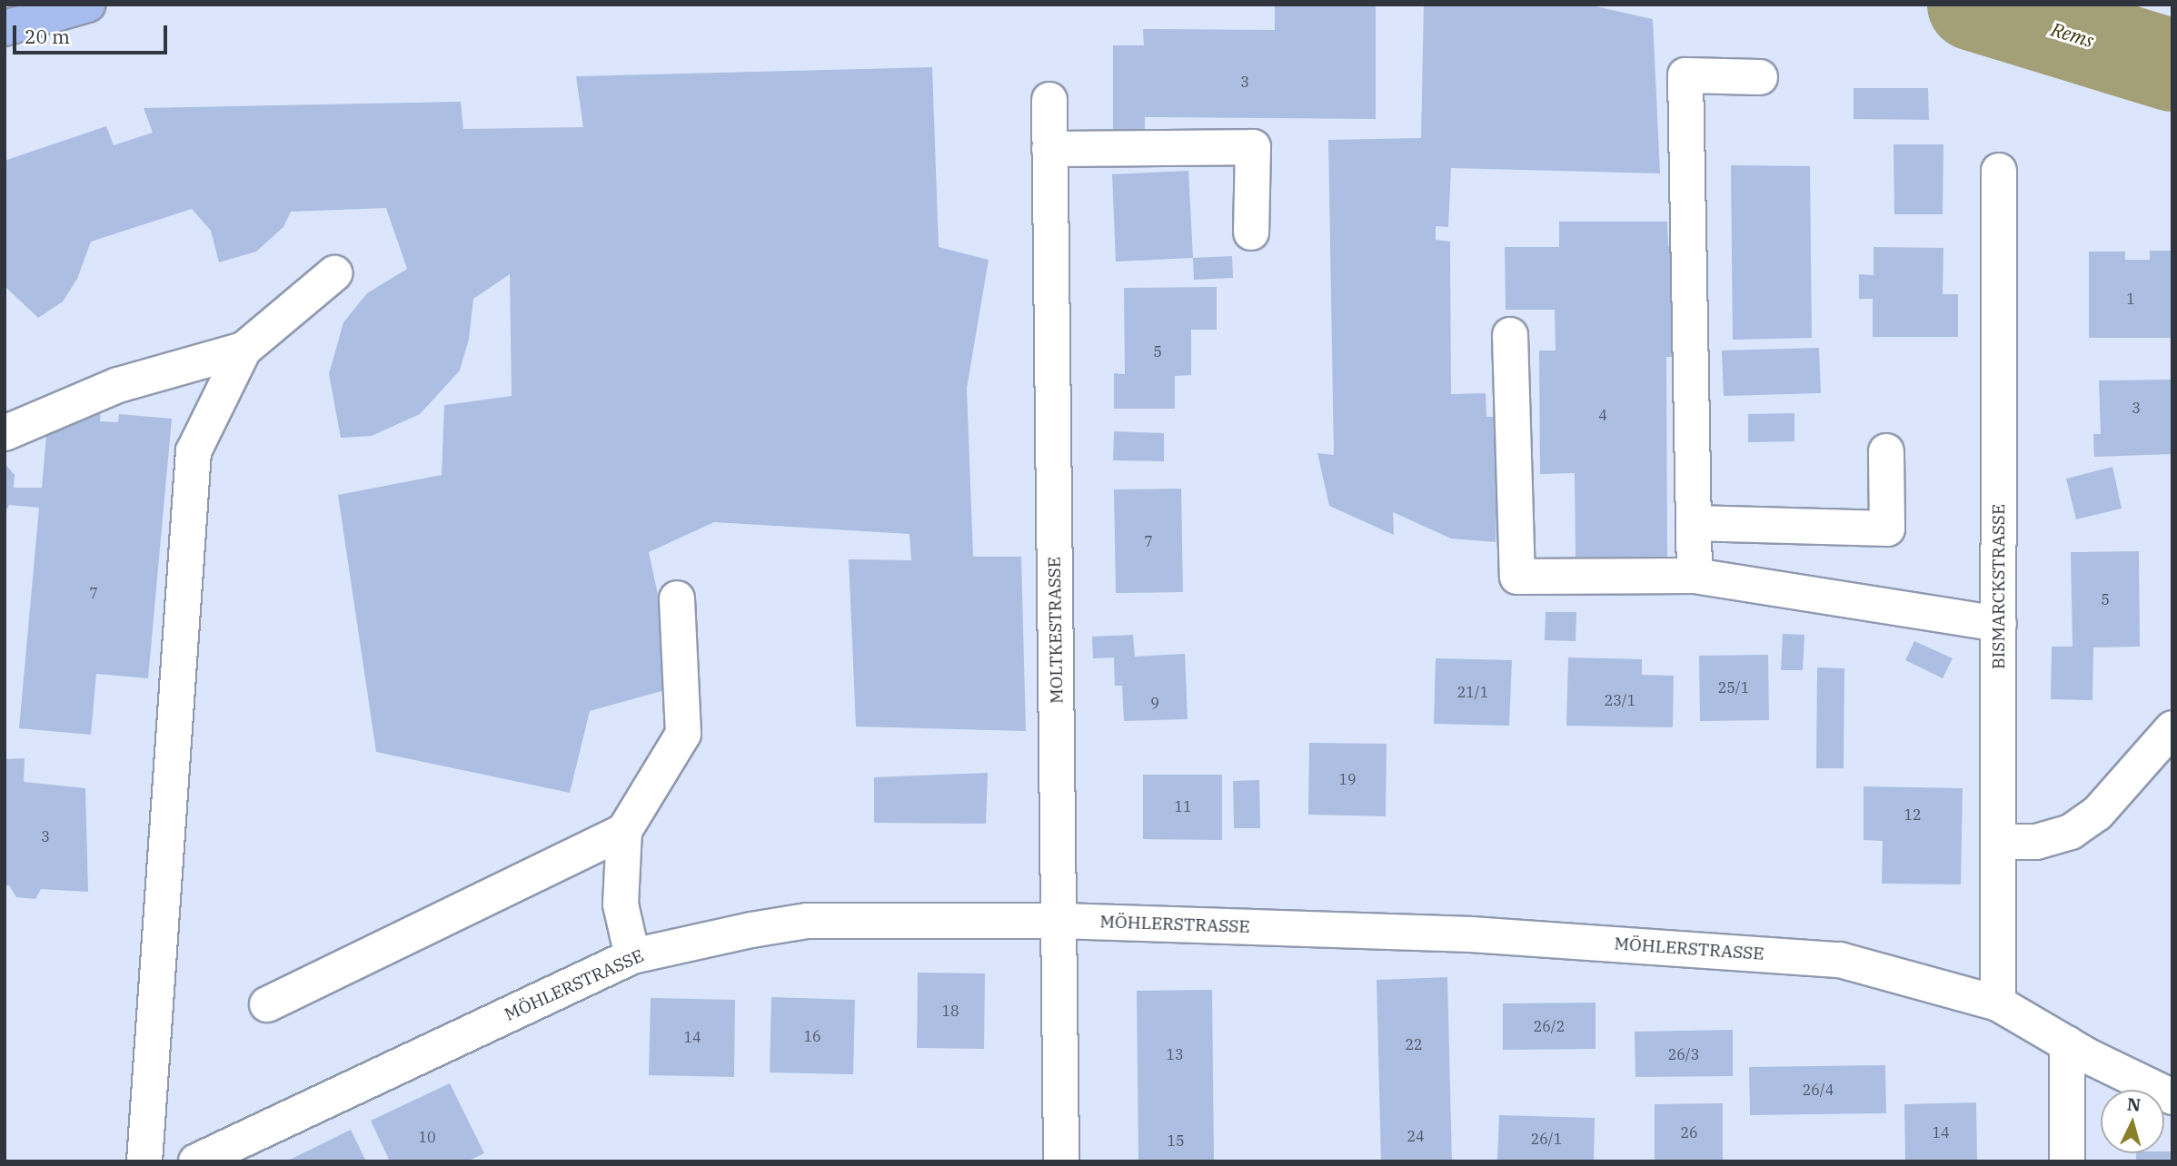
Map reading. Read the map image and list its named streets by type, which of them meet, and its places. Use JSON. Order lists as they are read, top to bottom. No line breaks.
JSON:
{"streets":{"street":["BISMARCKSTRASSE","MOLTKESTRASSE","MÖHLERSTRASSE"]},"crossings":[["BISMARCKSTRASSE","MÖHLERSTRASSE"],["MOLTKESTRASSE","MÖHLERSTRASSE"]],"water":["Rems"],"house_numbers":["3","1","5","3","4","7","7","5","25/1","21/1","23/1","9","19","11","12","3","18","26/2","16","14","22","13","26/3","26/4","26","14","24","10","26/1","15"],"scale_bar":"20 m","north":"top"}
